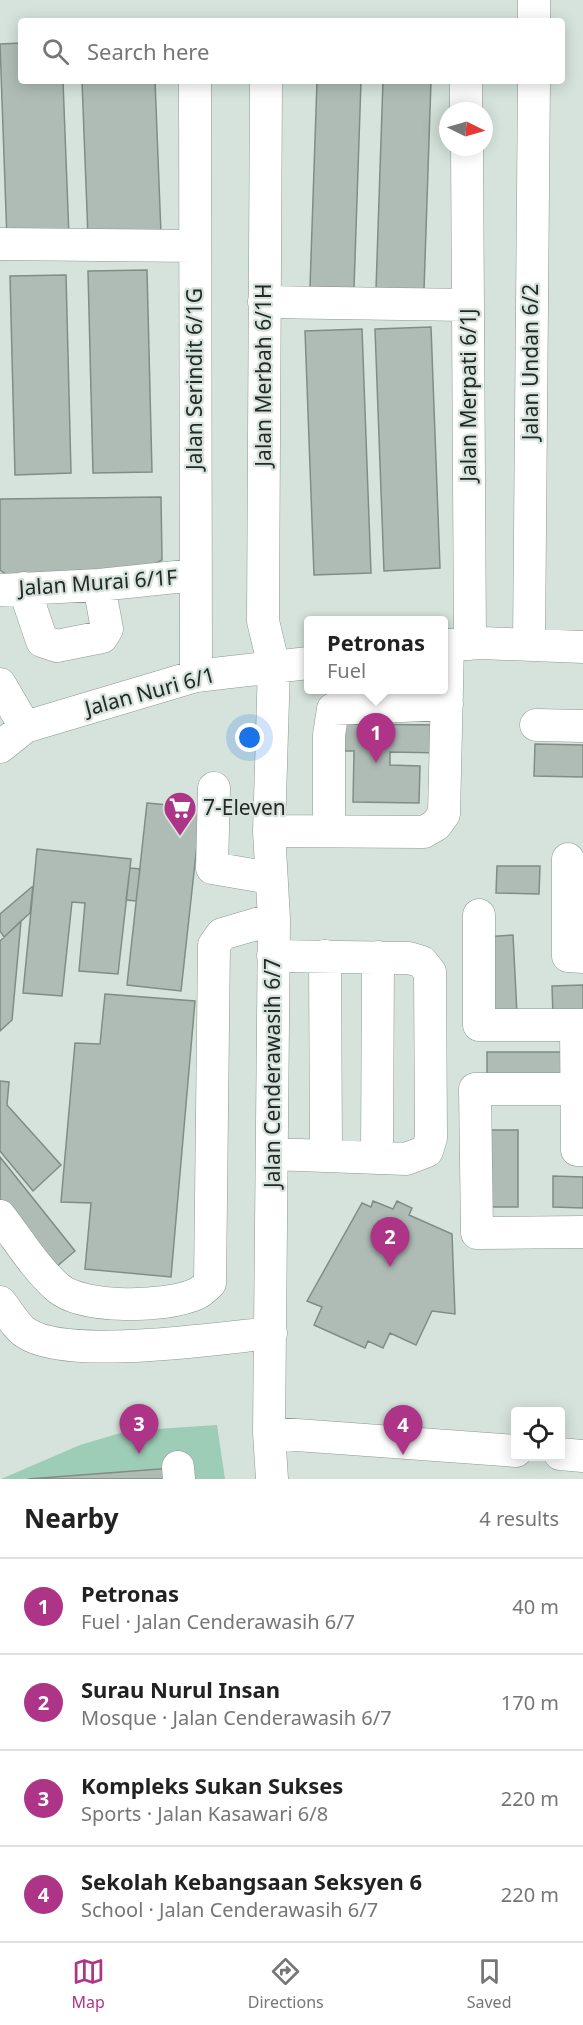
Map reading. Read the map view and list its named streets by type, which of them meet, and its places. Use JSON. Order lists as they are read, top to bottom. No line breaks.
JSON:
{"streets":{"street":["Jalan Undan 6/2","Jalan Merbah 6/1H","Jalan Serindit 6/1G","Jalan Merpati 6/1J","Jalan Murai 6/1F","Jalan Nuri 6/1","Jalan Cenderawasih 6/7"]},"crossings":[["Jalan Merbah 6/1H","Jalan Nuri 6/1"],["Jalan Merbah 6/1H","Jalan Cenderawasih 6/7"],["Jalan Serindit 6/1G","Jalan Murai 6/1F"],["Jalan Serindit 6/1G","Jalan Nuri 6/1"],["Jalan Merpati 6/1J","Jalan Cenderawasih 6/7"],["Jalan Nuri 6/1","Jalan Cenderawasih 6/7"]],"places":{"supermarket":["7-Eleven"]},"north":"right","page":{"search":"Search here","popup":["Petronas","Fuel"],"pins":["1","2","3","4"],"heading":["Nearby","4 results"],"list":[{"mark":"1","name":"Petronas","note":"Fuel · Jalan Cenderawasih 6/7","value":"40 m"},{"mark":"2","name":"Surau Nurul Insan","note":"Mosque · Jalan Cenderawasih 6/7","value":"170 m"},{"mark":"3","name":"Kompleks Sukan Sukses","note":"Sports · Jalan Kasawari 6/8","value":"220 m"},{"mark":"4","name":"Sekolah Kebangsaan Seksyen 6","note":"School · Jalan Cenderawasih 6/7","value":"220 m"}],"nav":["Map","Directions","Saved"]}}
